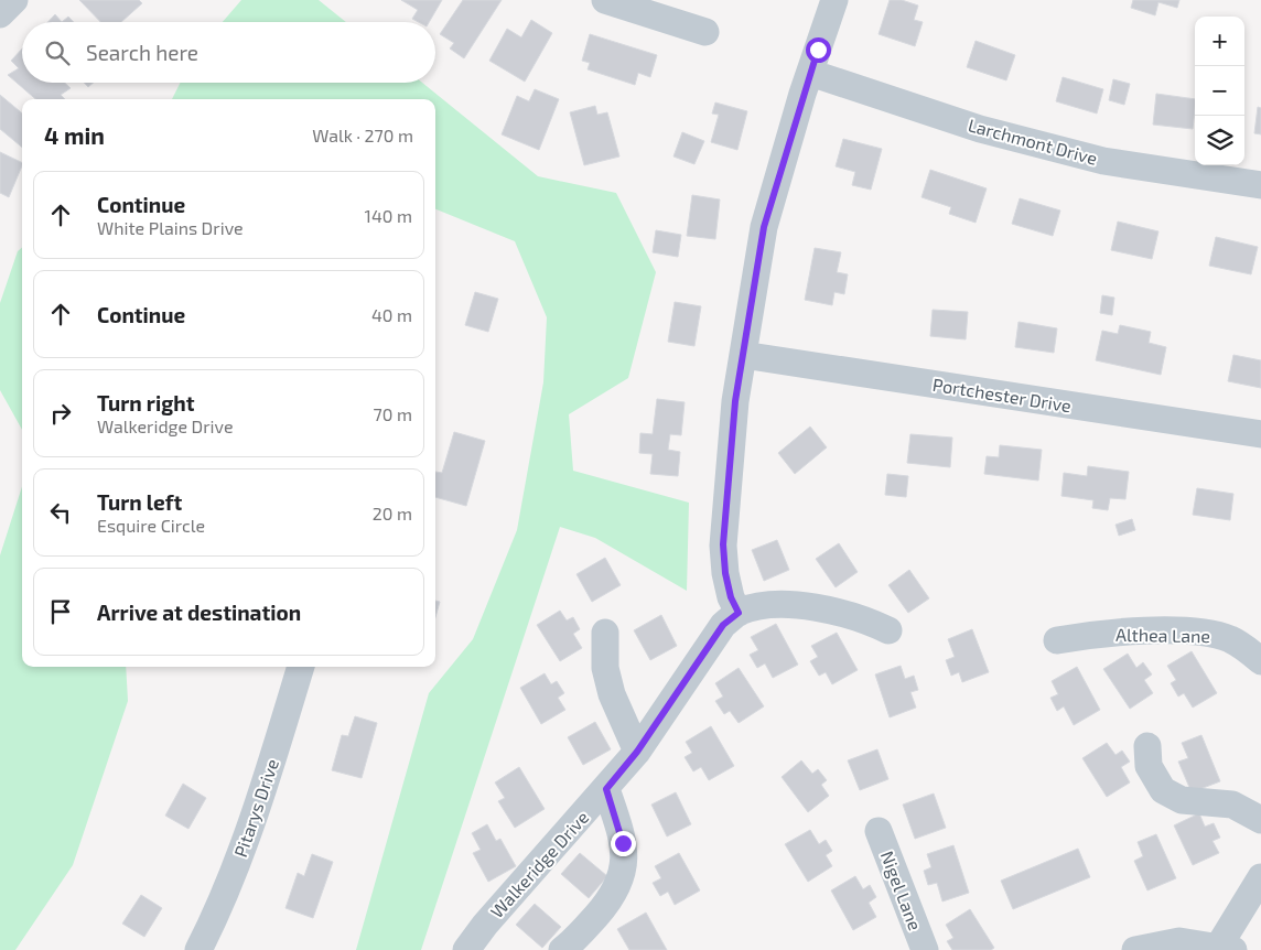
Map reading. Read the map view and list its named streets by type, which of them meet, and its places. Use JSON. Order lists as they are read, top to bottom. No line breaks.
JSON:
{"streets":{"street":["Larchmont Drive","Portchester Drive","Althea Lane","Pitarys Drive","Walkeridge Drive","Nigel Lane"]},"page":{"map_buttons":["+","−"],"search":"Search here","heading":["4 min","Walk · 270 m"],"list":[["Continue","White Plains Drive","140 m"],["Continue","40 m"],["Turn right","Walkeridge Drive","70 m"],["Turn left","Esquire Circle","20 m"],"Arrive at destination"]}}
